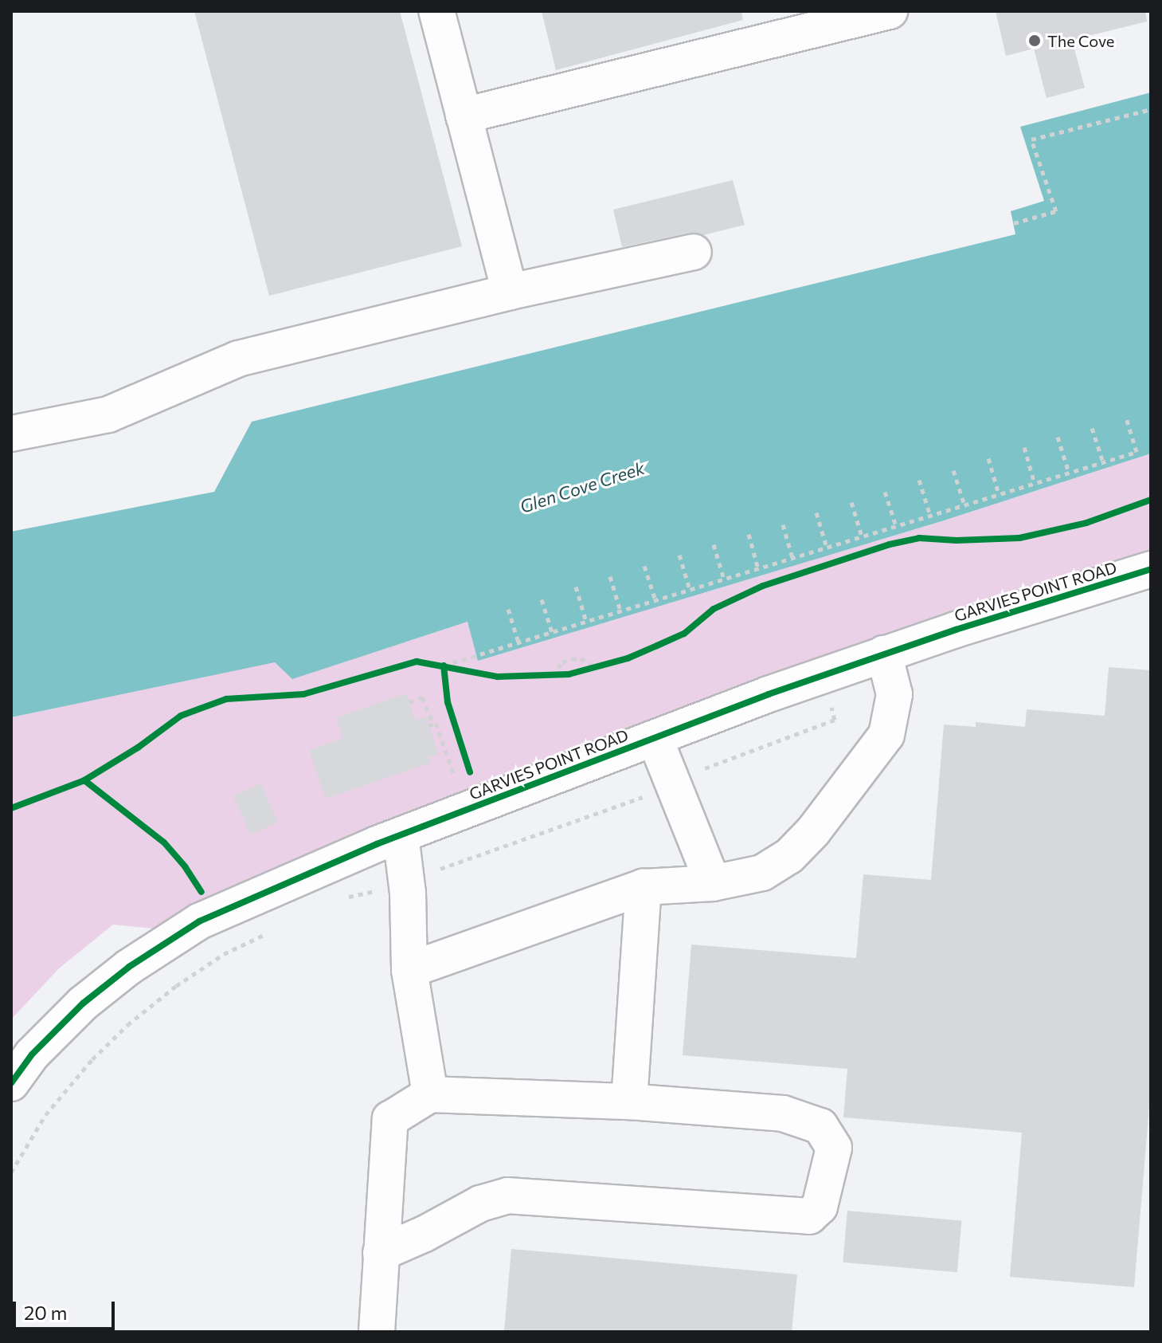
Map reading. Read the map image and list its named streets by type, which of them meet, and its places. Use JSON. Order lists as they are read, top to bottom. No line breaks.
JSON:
{"streets":{"street":["GARVIES POINT ROAD"]},"water":["Glen Cove Creek"],"places":["The Cove"],"scale_bar":"20 m"}
